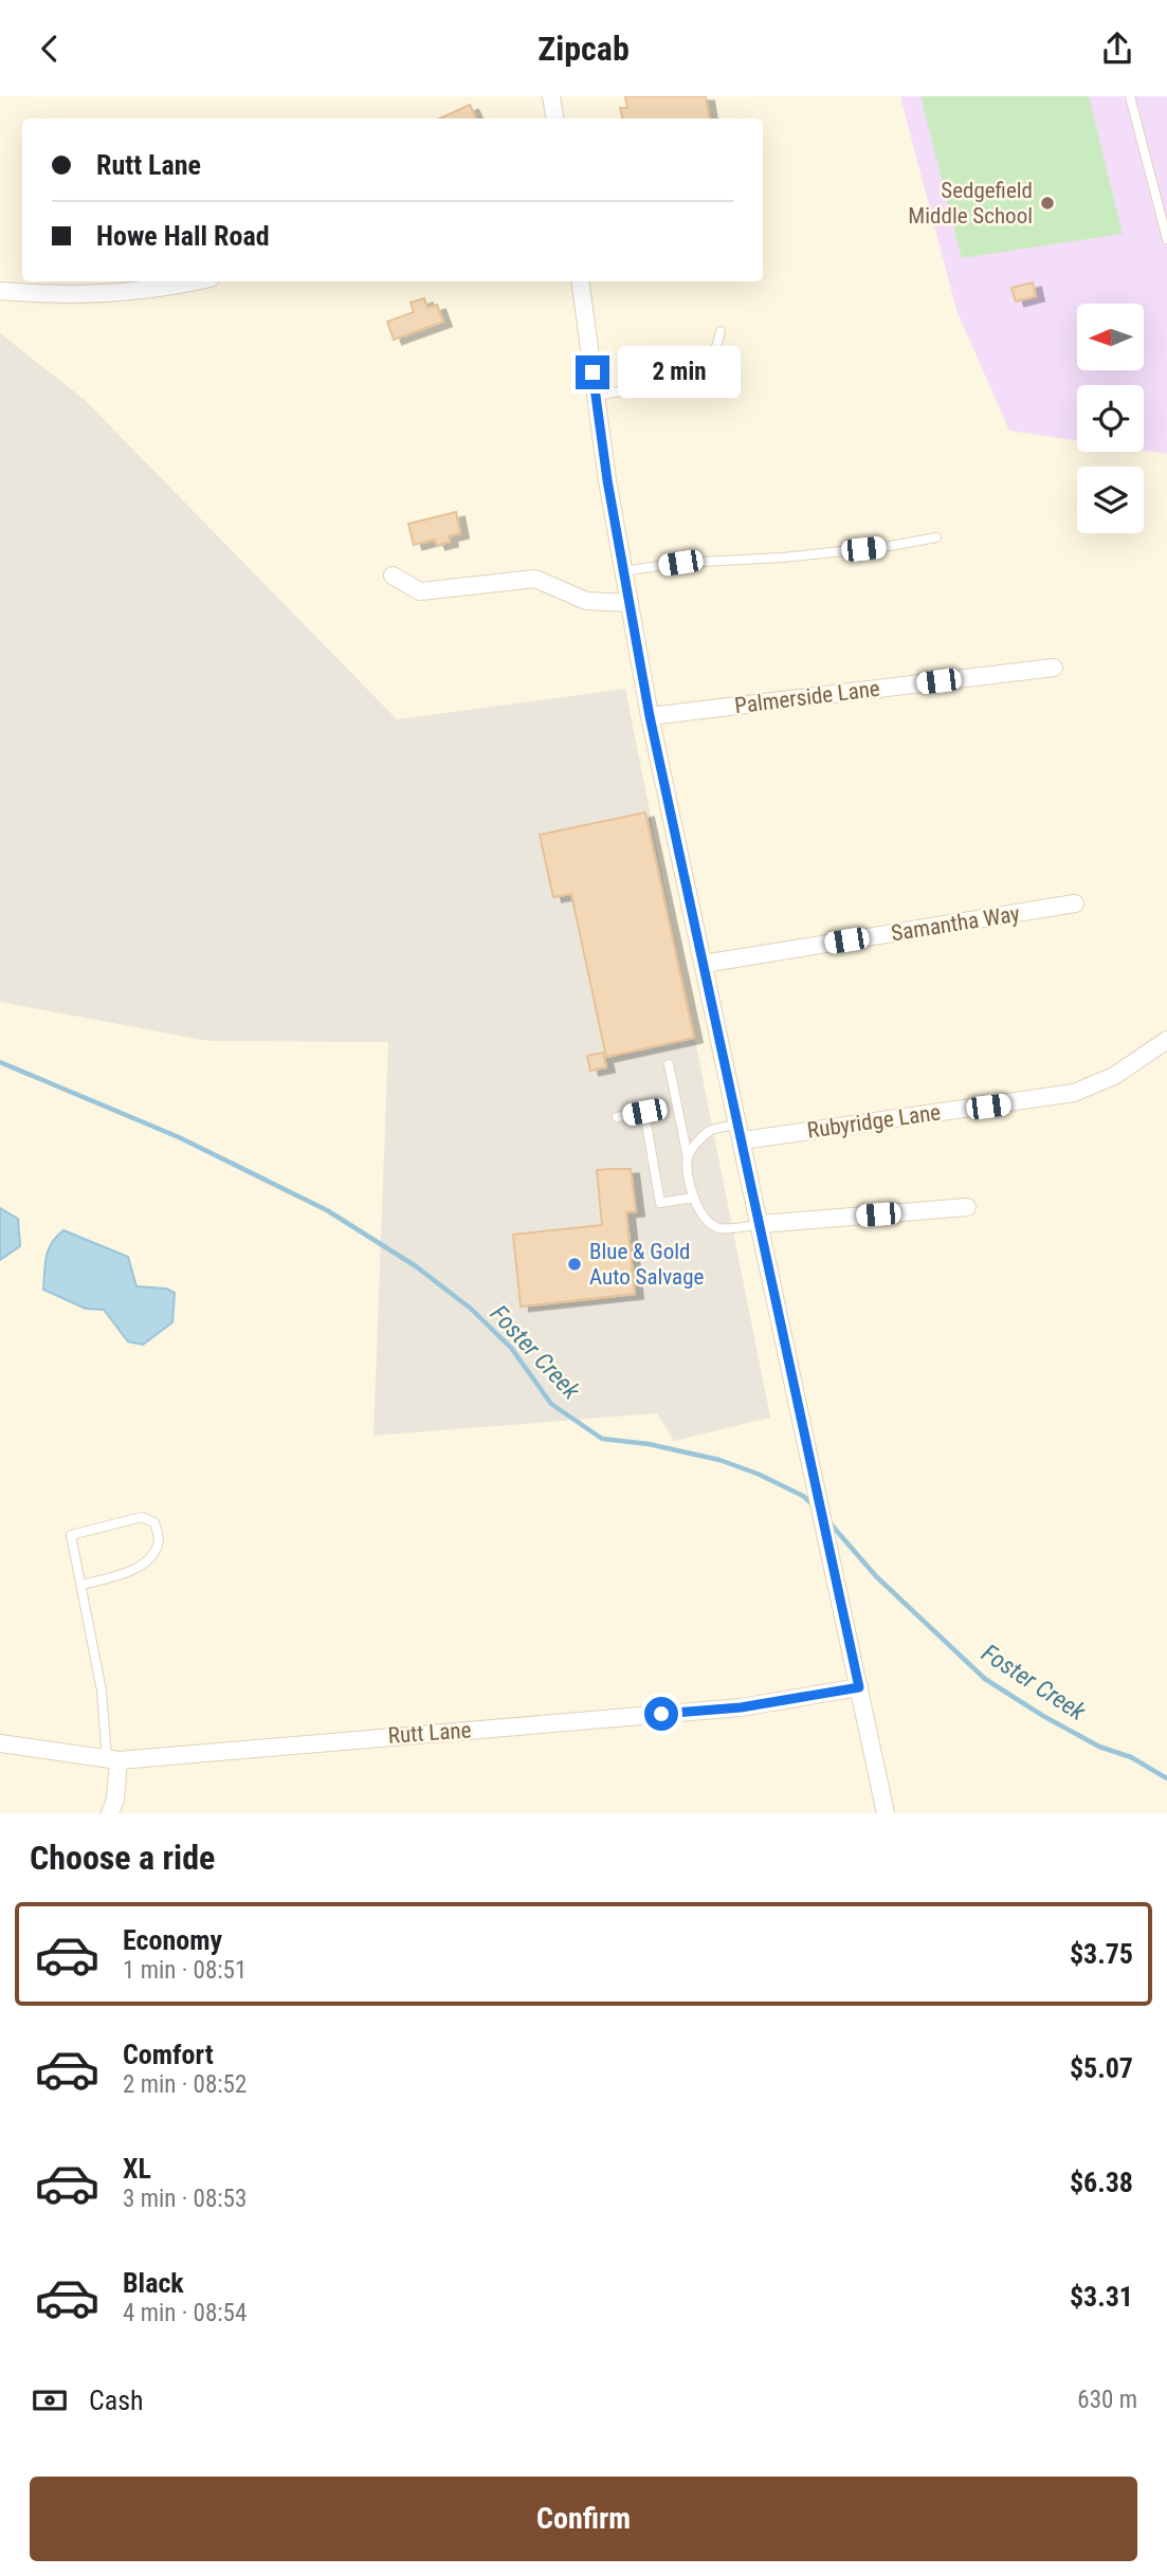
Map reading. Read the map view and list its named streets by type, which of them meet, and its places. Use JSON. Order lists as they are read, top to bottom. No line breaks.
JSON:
{"streets":{"street":["Palmerside Lane","Samantha Way","Rubyridge Lane","Rutt Lane"]},"water":["Foster Creek"],"places":["Sedgefield Middle School","Blue & Gold Auto Salvage"],"north":"left","page":{"header":"Zipcab","banner":["Rutt Lane","Howe Hall Road"],"bubble":"2 min","heading":"Choose a ride","list":[{"name":"Economy","note":"1 min · 08:51","value":"$3.75"},{"name":"Comfort","note":"2 min · 08:52","value":"$5.07"},{"name":"XL","note":"3 min · 08:53","value":"$6.38"},{"name":"Black","note":"4 min · 08:54","value":"$3.31"}],"pay":["Cash","630 m"],"buttons":"Confirm"}}
